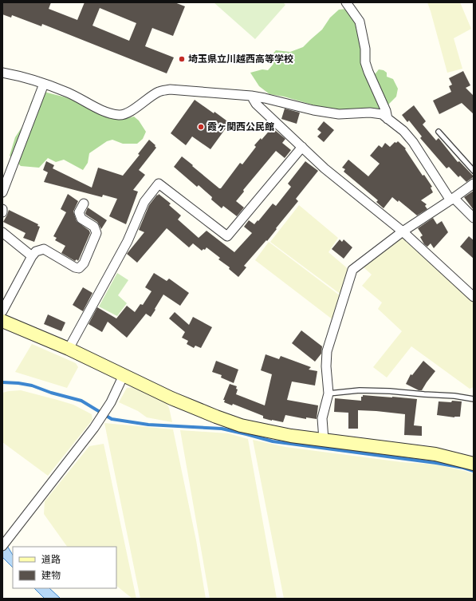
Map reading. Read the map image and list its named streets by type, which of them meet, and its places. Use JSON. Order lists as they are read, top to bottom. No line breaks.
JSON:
{"places":["埼玉県立川越西高等学校","霞ヶ関西公民館"],"legend":["道路","建物"]}
